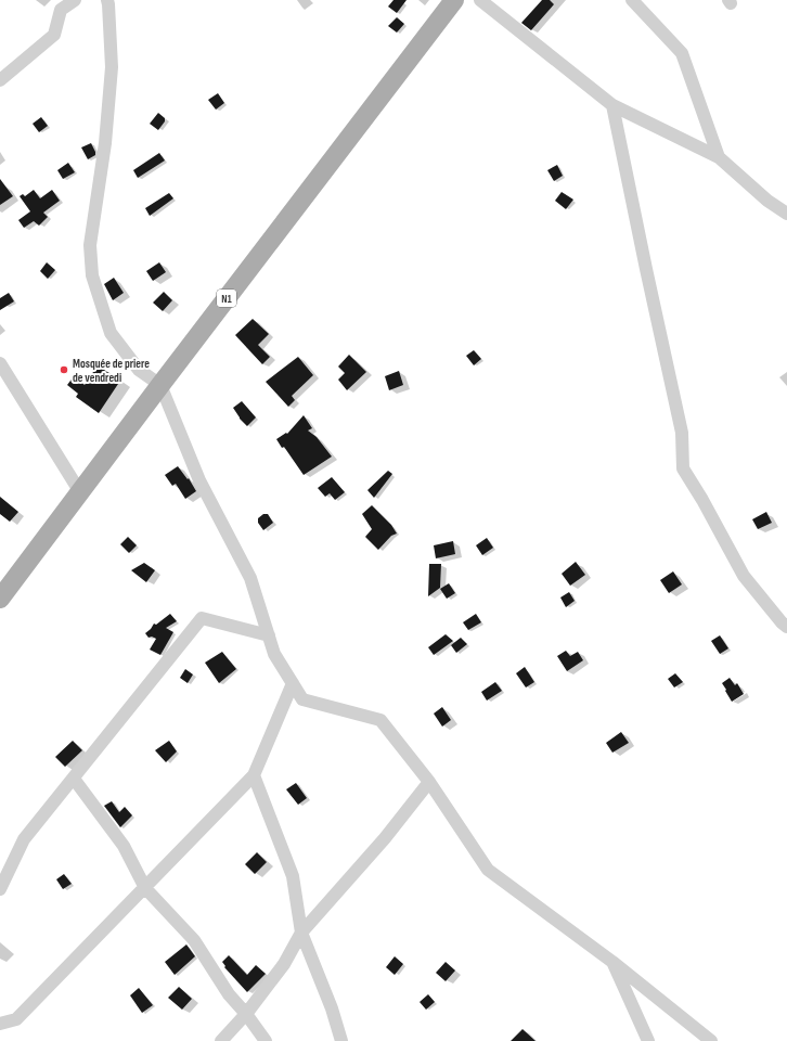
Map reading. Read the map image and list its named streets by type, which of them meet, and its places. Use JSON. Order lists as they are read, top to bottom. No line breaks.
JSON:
{"streets":{"main road":["N1"]},"places":["Mosquée de priere de vendredi"]}
